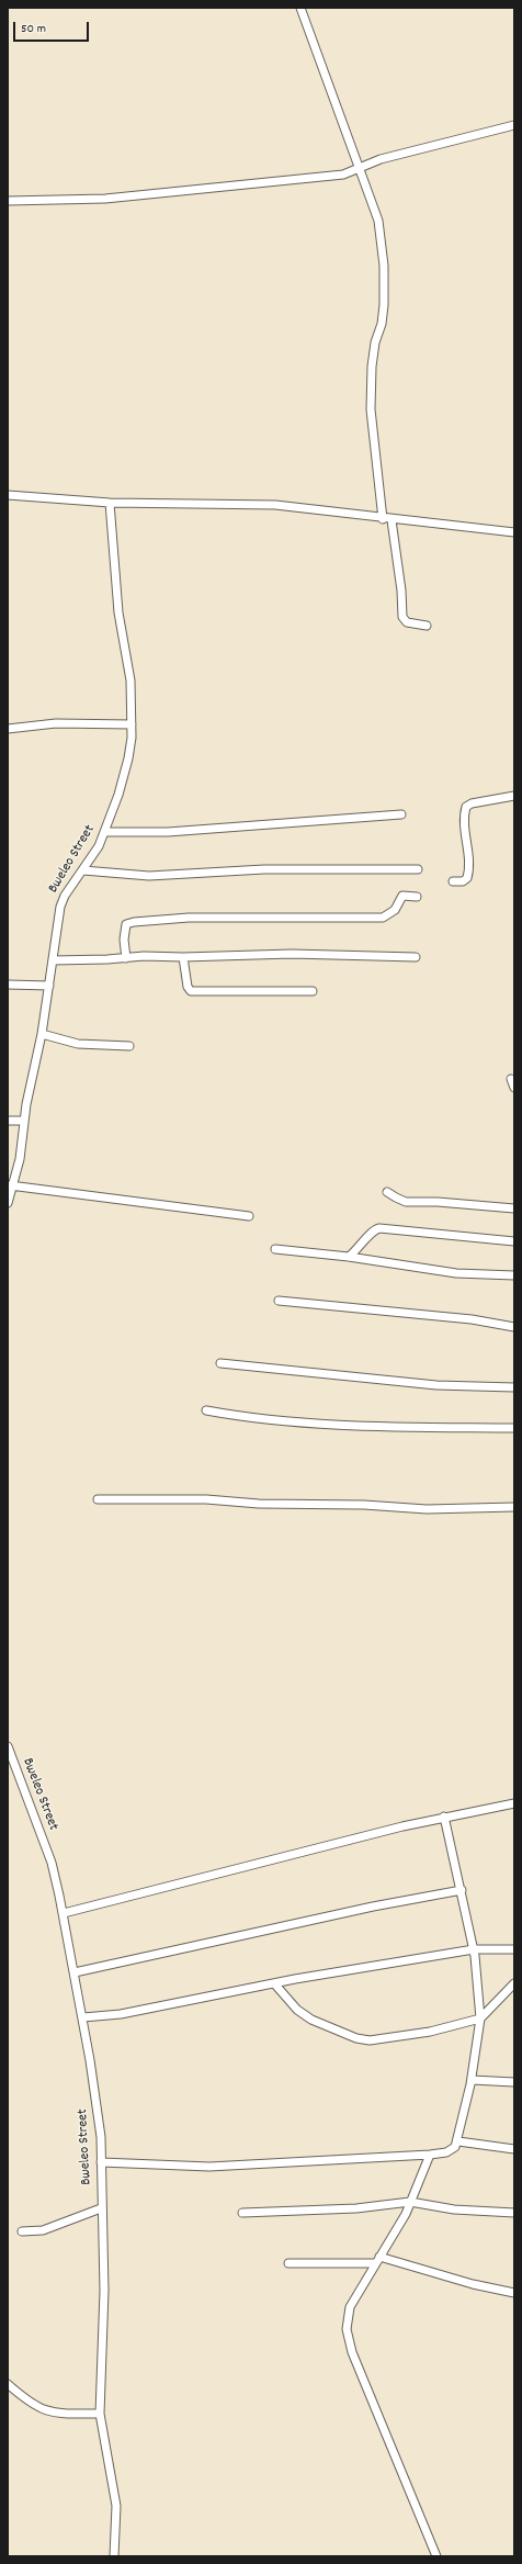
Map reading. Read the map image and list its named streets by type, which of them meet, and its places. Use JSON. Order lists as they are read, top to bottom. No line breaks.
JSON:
{"streets":{"street":["Bweleo Street"]},"scale_bar":"50 m"}
